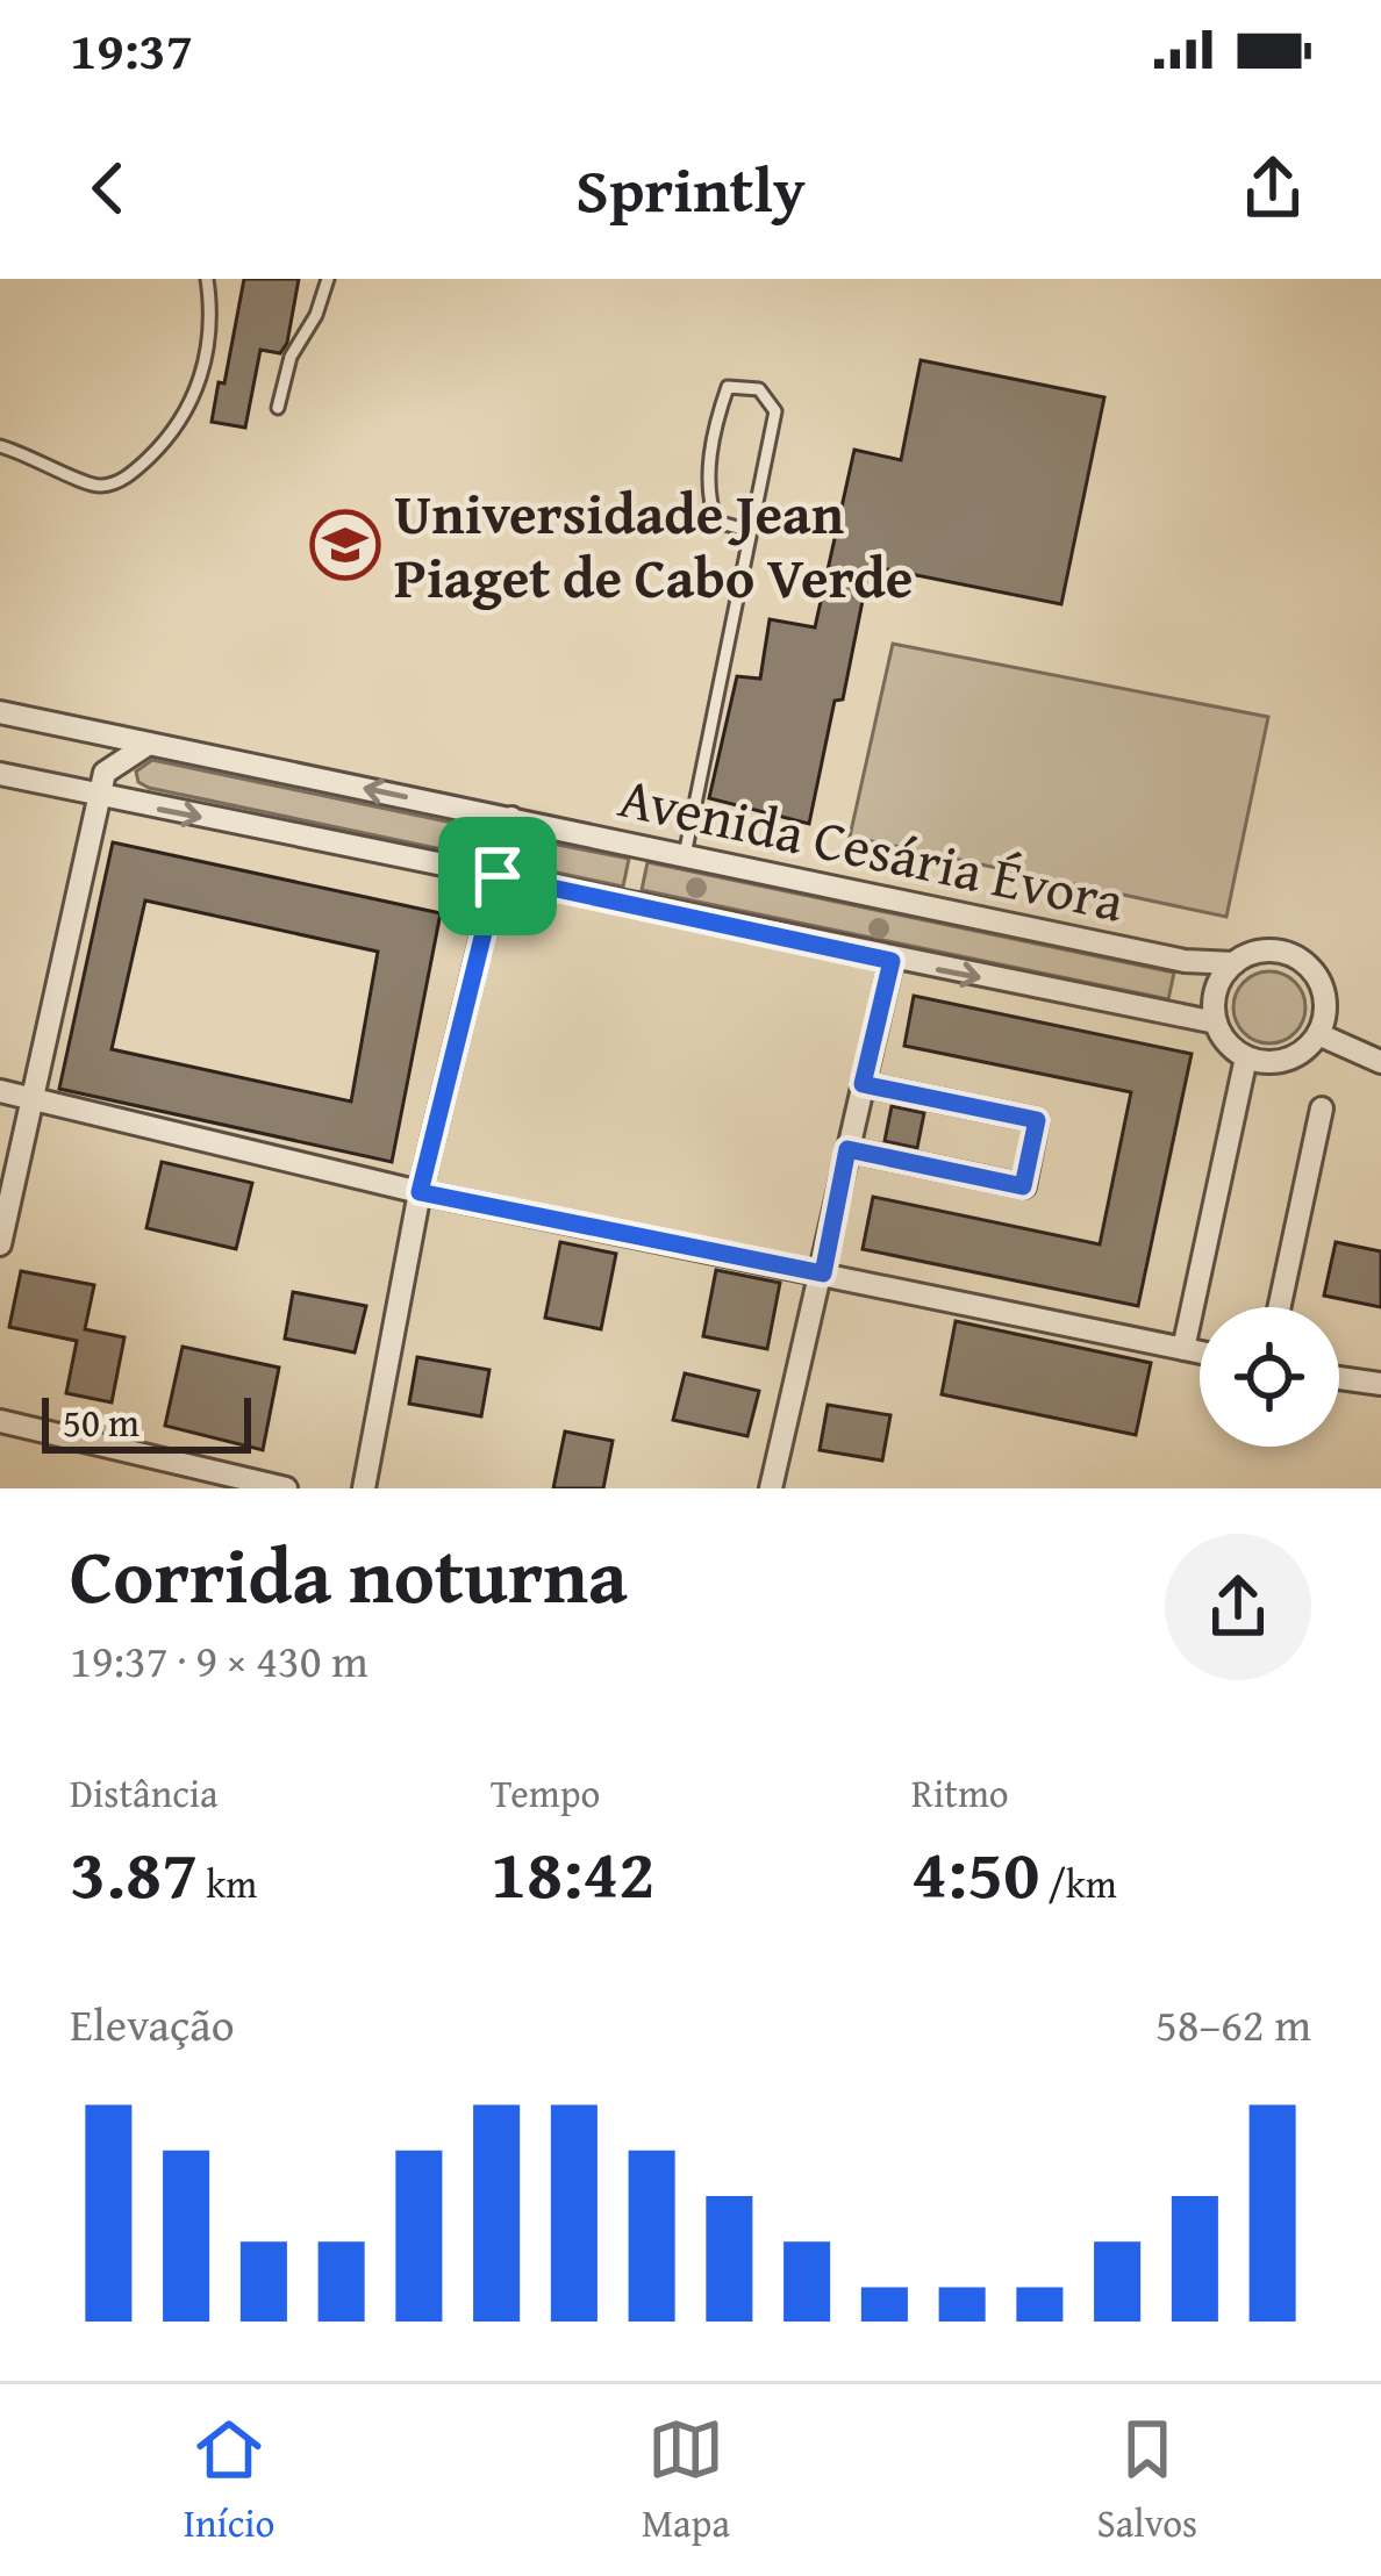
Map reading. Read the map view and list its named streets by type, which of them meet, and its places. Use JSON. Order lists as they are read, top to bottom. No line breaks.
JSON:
{"streets":{"street":["Avenida Cesária Évora"]},"places":{"school or university":["Universidade Jean Piaget de Cabo Verde"]},"scale_bar":"50 m","page":{"status":"19:37","header":"Sprintly","scale":"50 m","heading":["Corrida noturna","19:37 · 9 × 430 m"],"stats":[["Distância","3.87 km"],["Tempo","18:42"],["Ritmo","4:50 /km"]],"chart":["Elevação","58–62 m"],"tabs":["Início","Mapa","Salvos"]}}
